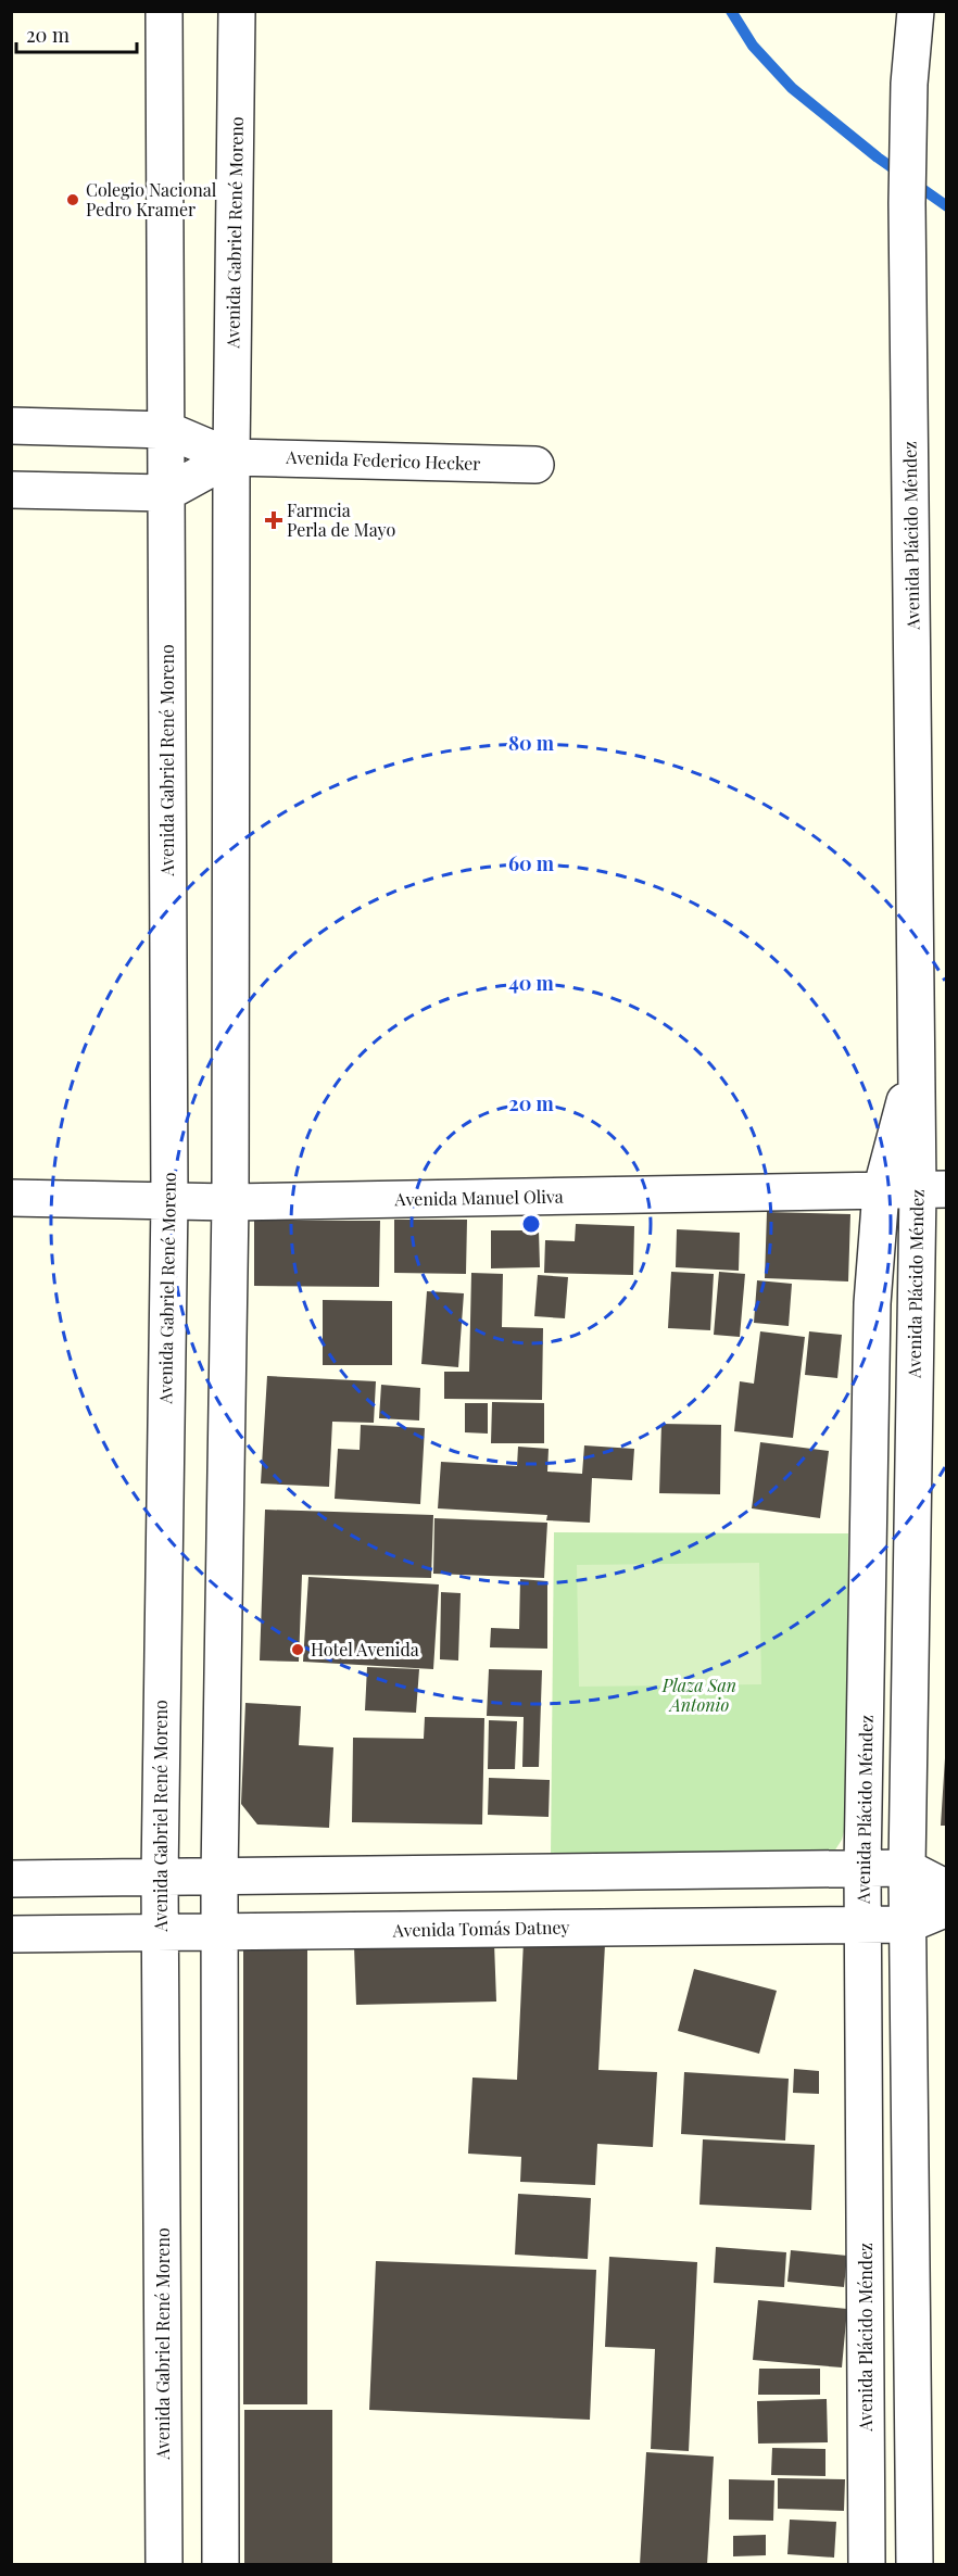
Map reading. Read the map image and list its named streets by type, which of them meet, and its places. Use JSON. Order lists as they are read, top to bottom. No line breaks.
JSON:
{"streets":{"street":["Avenida Gabriel René Moreno","Avenida Federico Hecker","Avenida Plácido Méndez","Avenida Manuel Oliva","Avenida Tomás Datney"]},"crossings":[["Avenida Gabriel René Moreno","Avenida Federico Hecker"],["Avenida Gabriel René Moreno","Avenida Manuel Oliva"],["Avenida Gabriel René Moreno","Avenida Tomás Datney"],["Avenida Plácido Méndez","Avenida Manuel Oliva"],["Avenida Plácido Méndez","Avenida Tomás Datney"]],"parks":["Plaza San Antonio"],"places":{"other":["Colegio Nacional Pedro Kramer","Hotel Avenida"],"health":["Farmcia Perla de Mayo"]},"scale_bar":"20 m","rings":["80 m","60 m","40 m","20 m"]}
